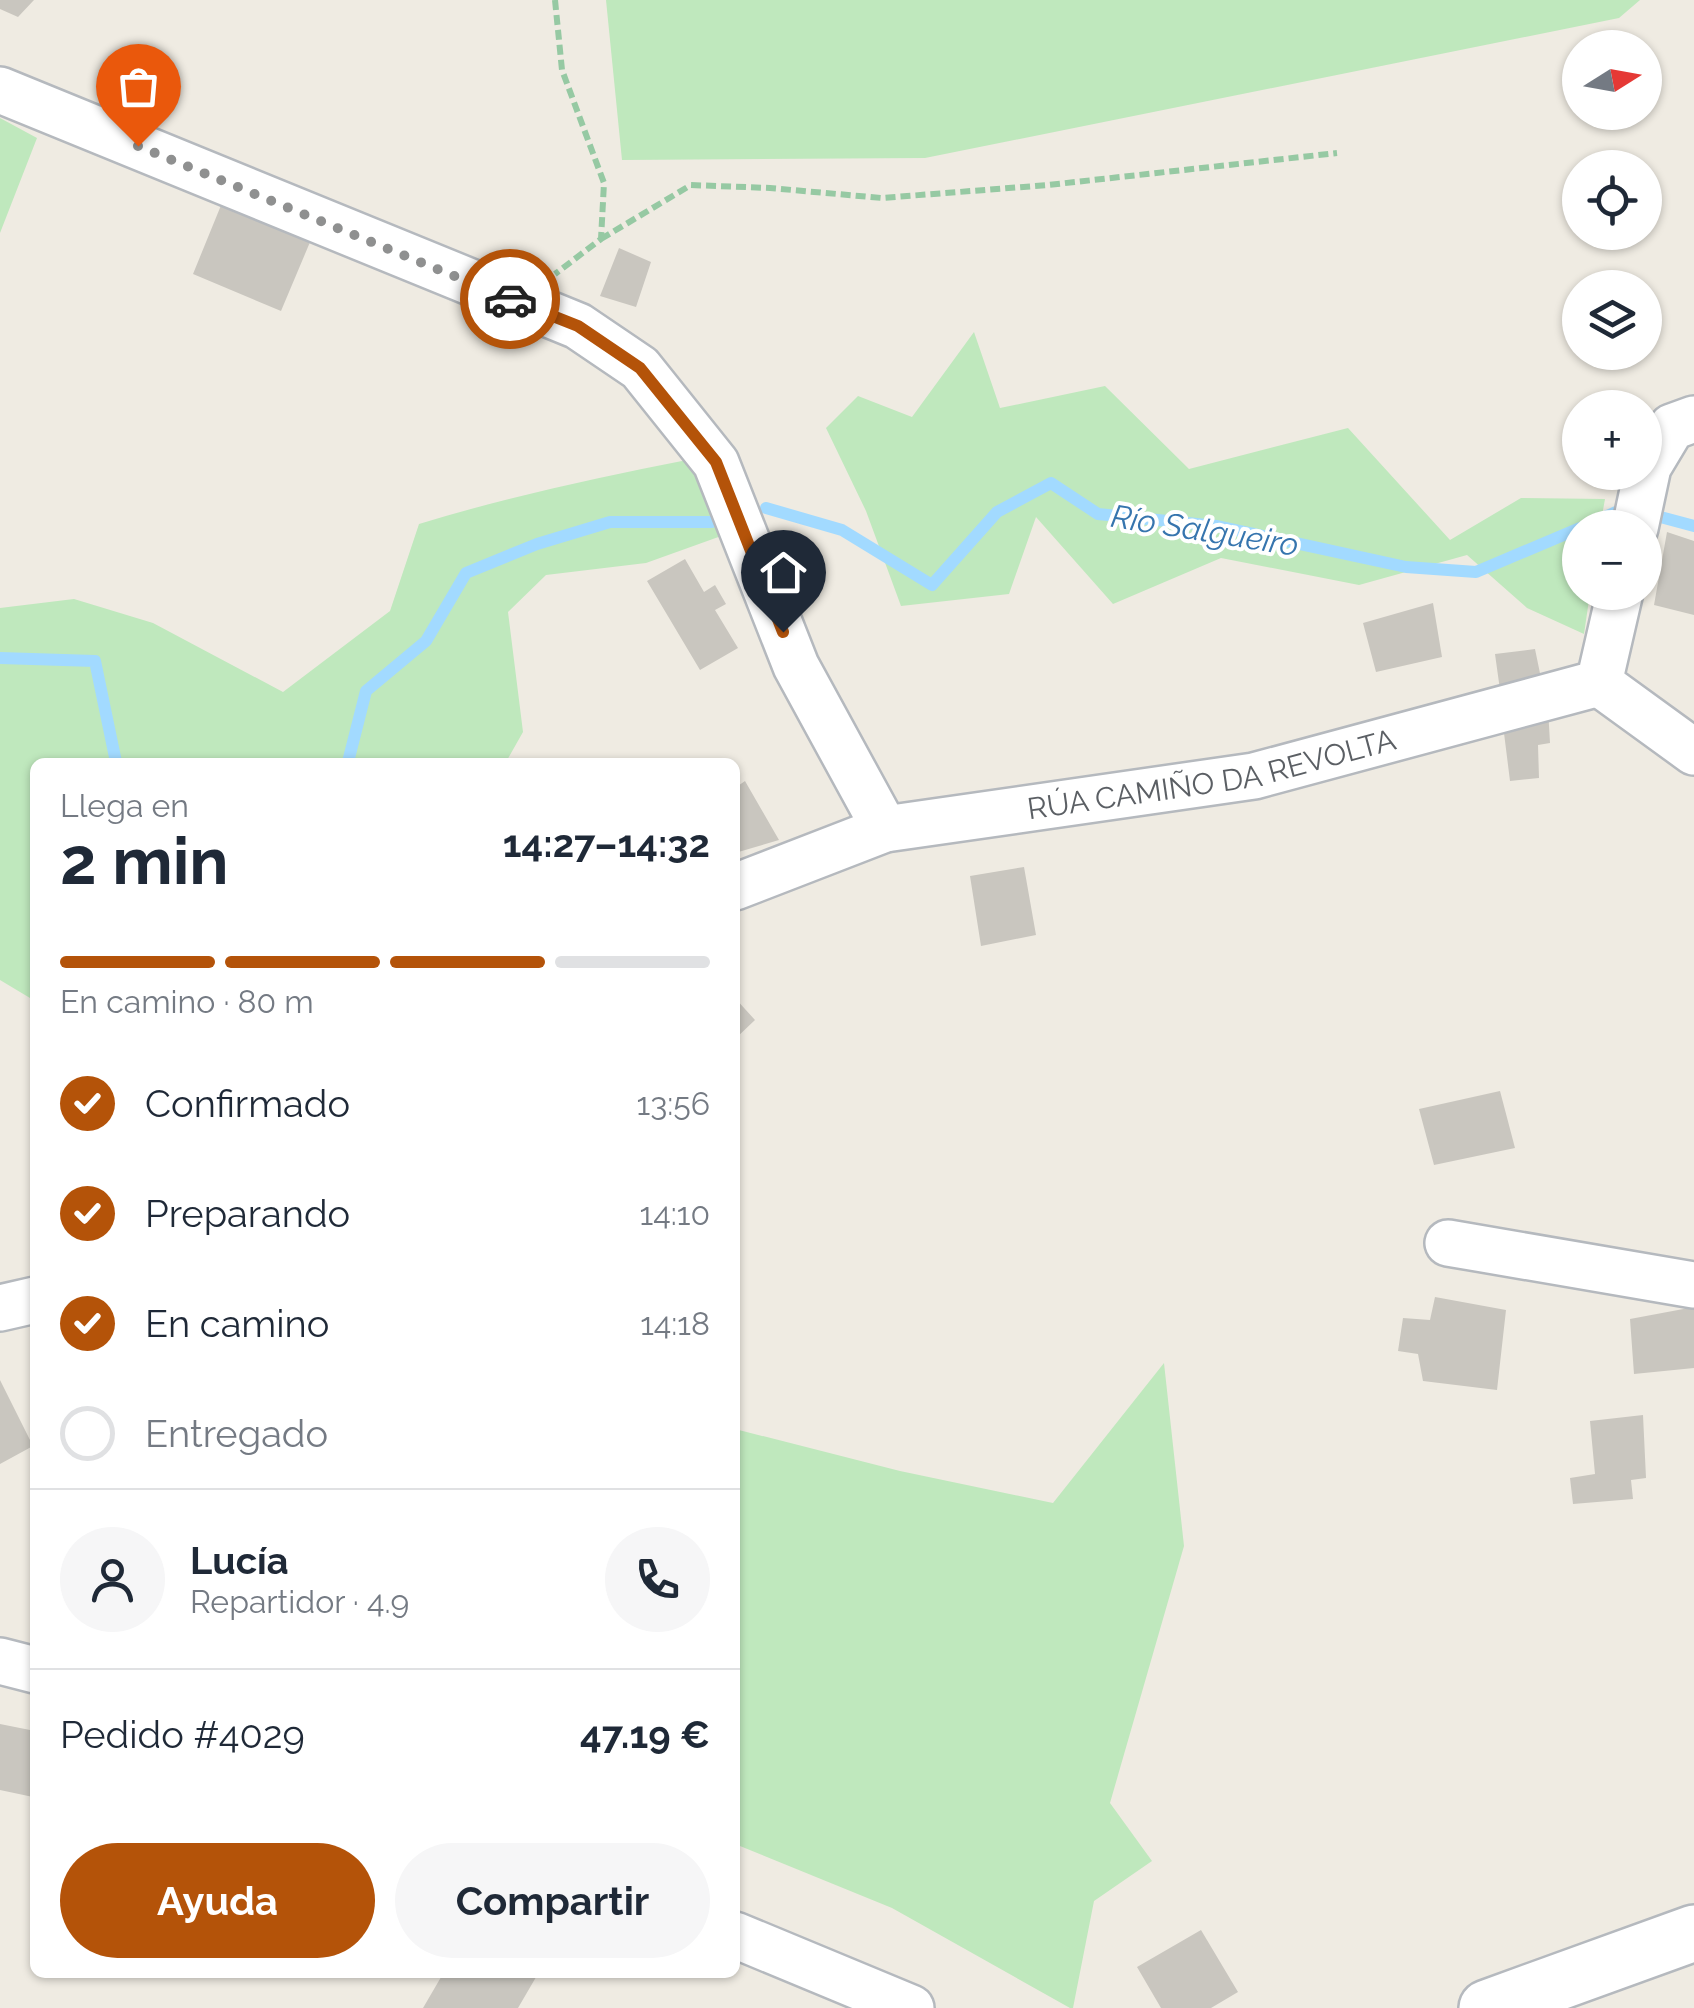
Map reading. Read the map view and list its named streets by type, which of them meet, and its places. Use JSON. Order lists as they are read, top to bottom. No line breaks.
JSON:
{"streets":{"street":["RÚA CAMIÑO DA REVOLTA"]},"water":["Río Salgueiro"],"north":"right","page":{"map_buttons":["+","−"],"heading":["2 min","Llega en","14:27–14:32"],"panel":["Lucía","Repartidor · 4.9","Pedido #4029","47.19 €"],"bar":"En camino · 80 m","list":[["Confirmado","13:56"],["Preparando","14:10"],["En camino","14:18"],"Entregado"],"buttons":["Ayuda","Compartir"]}}
